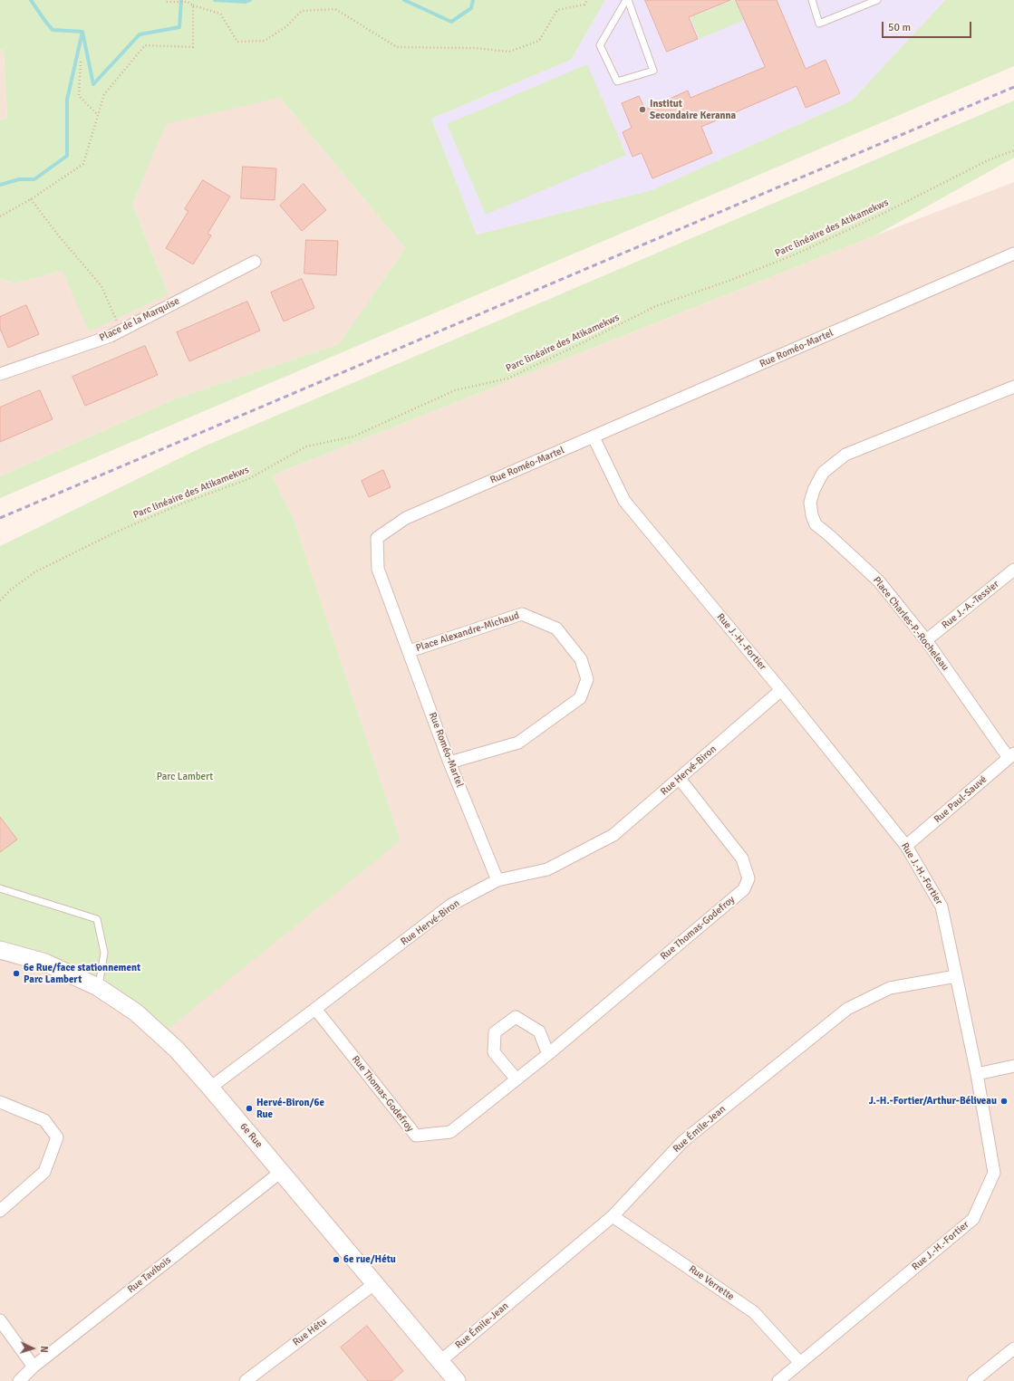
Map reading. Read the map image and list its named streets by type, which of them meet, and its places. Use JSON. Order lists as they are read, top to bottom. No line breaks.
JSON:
{"streets":{"street":["Place de la Marquise","Rue Roméo-Martel","Rue J.-A.-Tessier","Place Charles-P.-Rocheleau","Place Alexandre-Michaud","Rue J.-H.-Fortier","Rue Hervé-Biron","Rue Paul-Sauvé","Rue Thomas-Godefroy","Rue Émile-Jean","6e Rue","Rue Tavibois","Rue Verrette","Rue Hétu"],"path":["Parc linéaire des Atikamekws"]},"crossings":[["Rue Roméo-Martel","Place Alexandre-Michaud"],["Rue Roméo-Martel","Rue J.-H.-Fortier"],["Rue Roméo-Martel","Rue Hervé-Biron"],["Rue J.-A.-Tessier","Place Charles-P.-Rocheleau"],["Place Charles-P.-Rocheleau","Rue Paul-Sauvé"],["Rue J.-H.-Fortier","Rue Hervé-Biron"],["Rue J.-H.-Fortier","Rue Paul-Sauvé"],["Rue J.-H.-Fortier","Rue Émile-Jean"],["Rue J.-H.-Fortier","Rue Verrette"],["Rue Hervé-Biron","Rue Thomas-Godefroy"],["Rue Hervé-Biron","6e Rue"],["Rue Émile-Jean","6e Rue"],["Rue Émile-Jean","Rue Verrette"],["6e Rue","Rue Tavibois"],["6e Rue","Rue Hétu"]],"parks":["Parc Lambert"],"places":["Institut Secondaire Keranna","6e Rue/face stationnement Parc Lambert","J.-H.-Fortier/Arthur-Béliveau","Hervé-Biron/6e Rue","6e rue/Hétu"],"scale_bar":"50 m","north":"right"}
